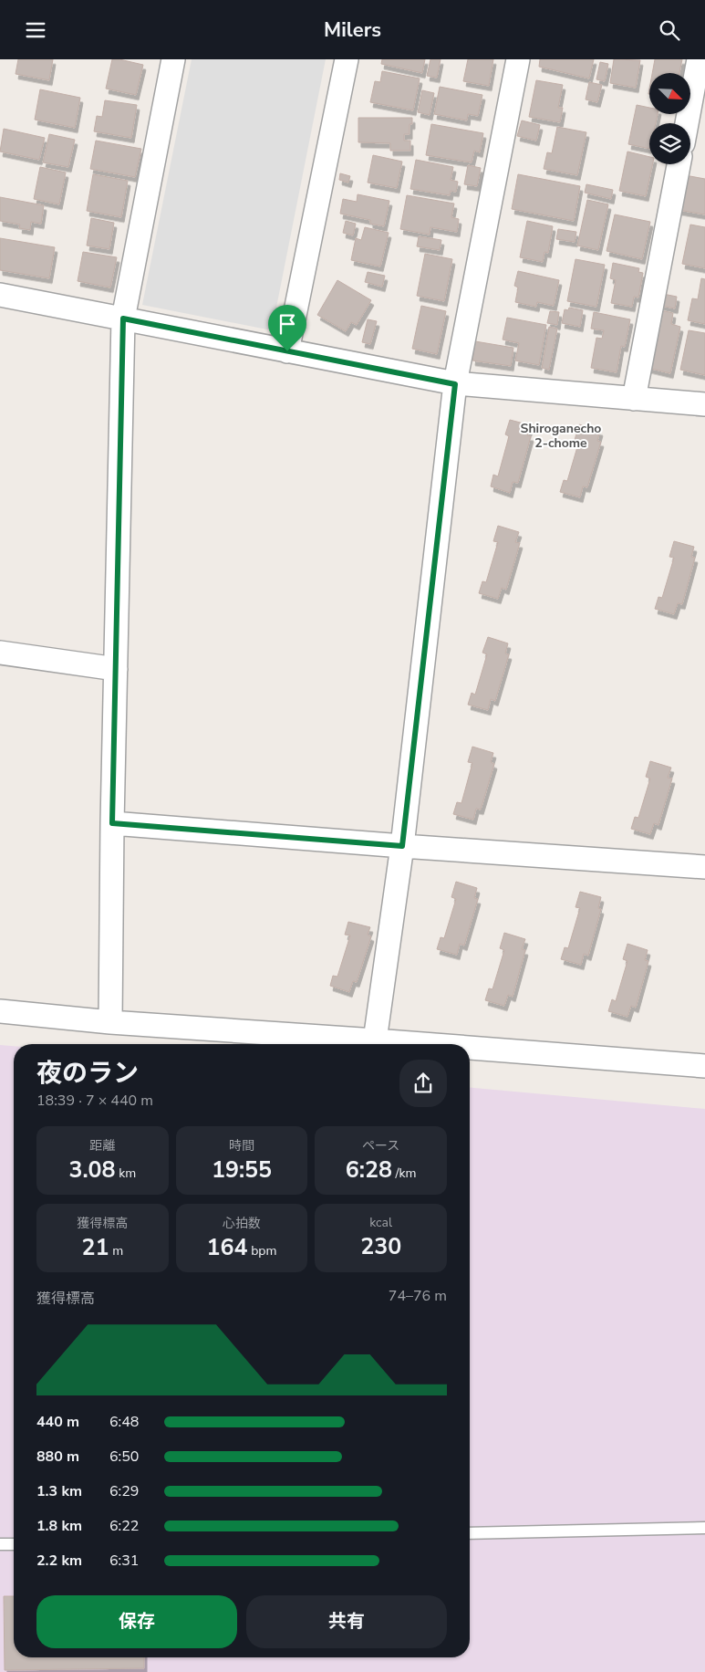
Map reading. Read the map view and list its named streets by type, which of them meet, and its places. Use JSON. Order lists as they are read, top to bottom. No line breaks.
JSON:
{"districts":["Shiroganecho 2-chome"],"north":"bottom right","page":{"header":"Milers","heading":["夜のラン","18:39 · 7 × 440 m"],"stats":[["距離","3.08 km"],["時間","19:55"],["ペース","6:28 /km"],["獲得標高","21 m"],["心拍数","164 bpm"],["kcal","230"]],"chart":["獲得標高","74–76 m"],"list":[{"name":"440 m","note":"6:48"},{"name":"880 m","note":"6:50"},{"name":"1.3 km","note":"6:29"},{"name":"1.8 km","note":"6:22"},{"name":"2.2 km","note":"6:31"}],"buttons":["保存","共有"]}}
